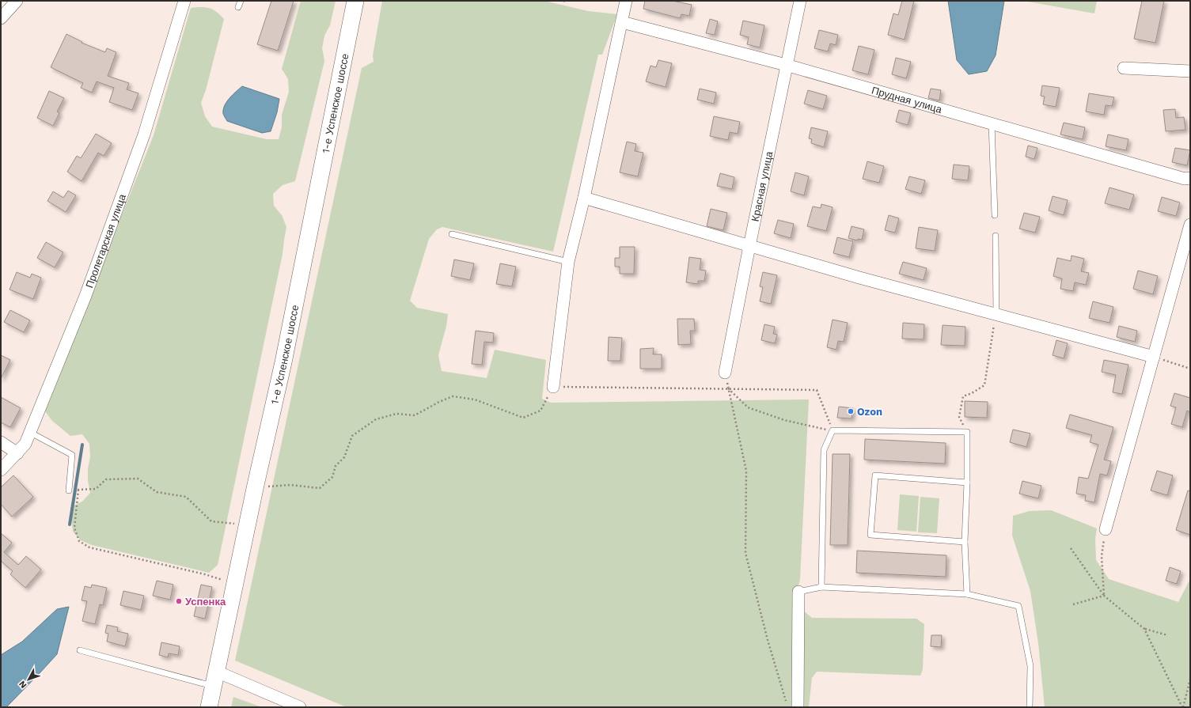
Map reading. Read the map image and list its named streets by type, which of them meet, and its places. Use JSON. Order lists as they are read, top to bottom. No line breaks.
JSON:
{"streets":{"main road":["1-е Успенское шоссе"],"street":["Прудная улица","Красная улица","Пролетарская улица"]},"crossings":[["Прудная улица","Красная улица"]],"places":["Ozon","Успенка"],"north":"bottom left"}
